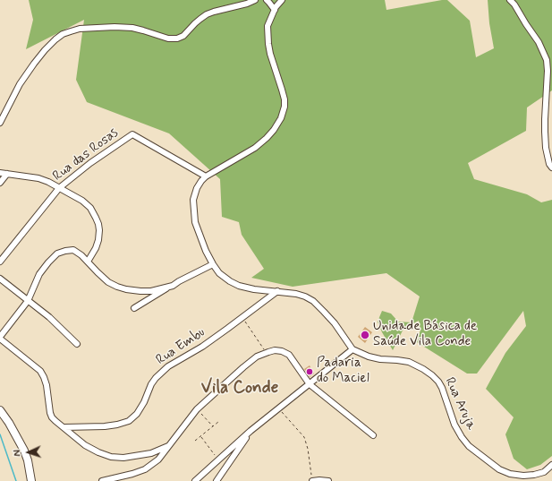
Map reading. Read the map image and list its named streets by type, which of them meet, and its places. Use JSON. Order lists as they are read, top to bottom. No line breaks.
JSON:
{"streets":{"street":["Rua das Rosas","Rua Embu","Rua Aruja"]},"districts":["Vila Conde"],"places":["Unidade Básica de Saúde Vila Conde","Padaria do Maciel"],"north":"left"}
